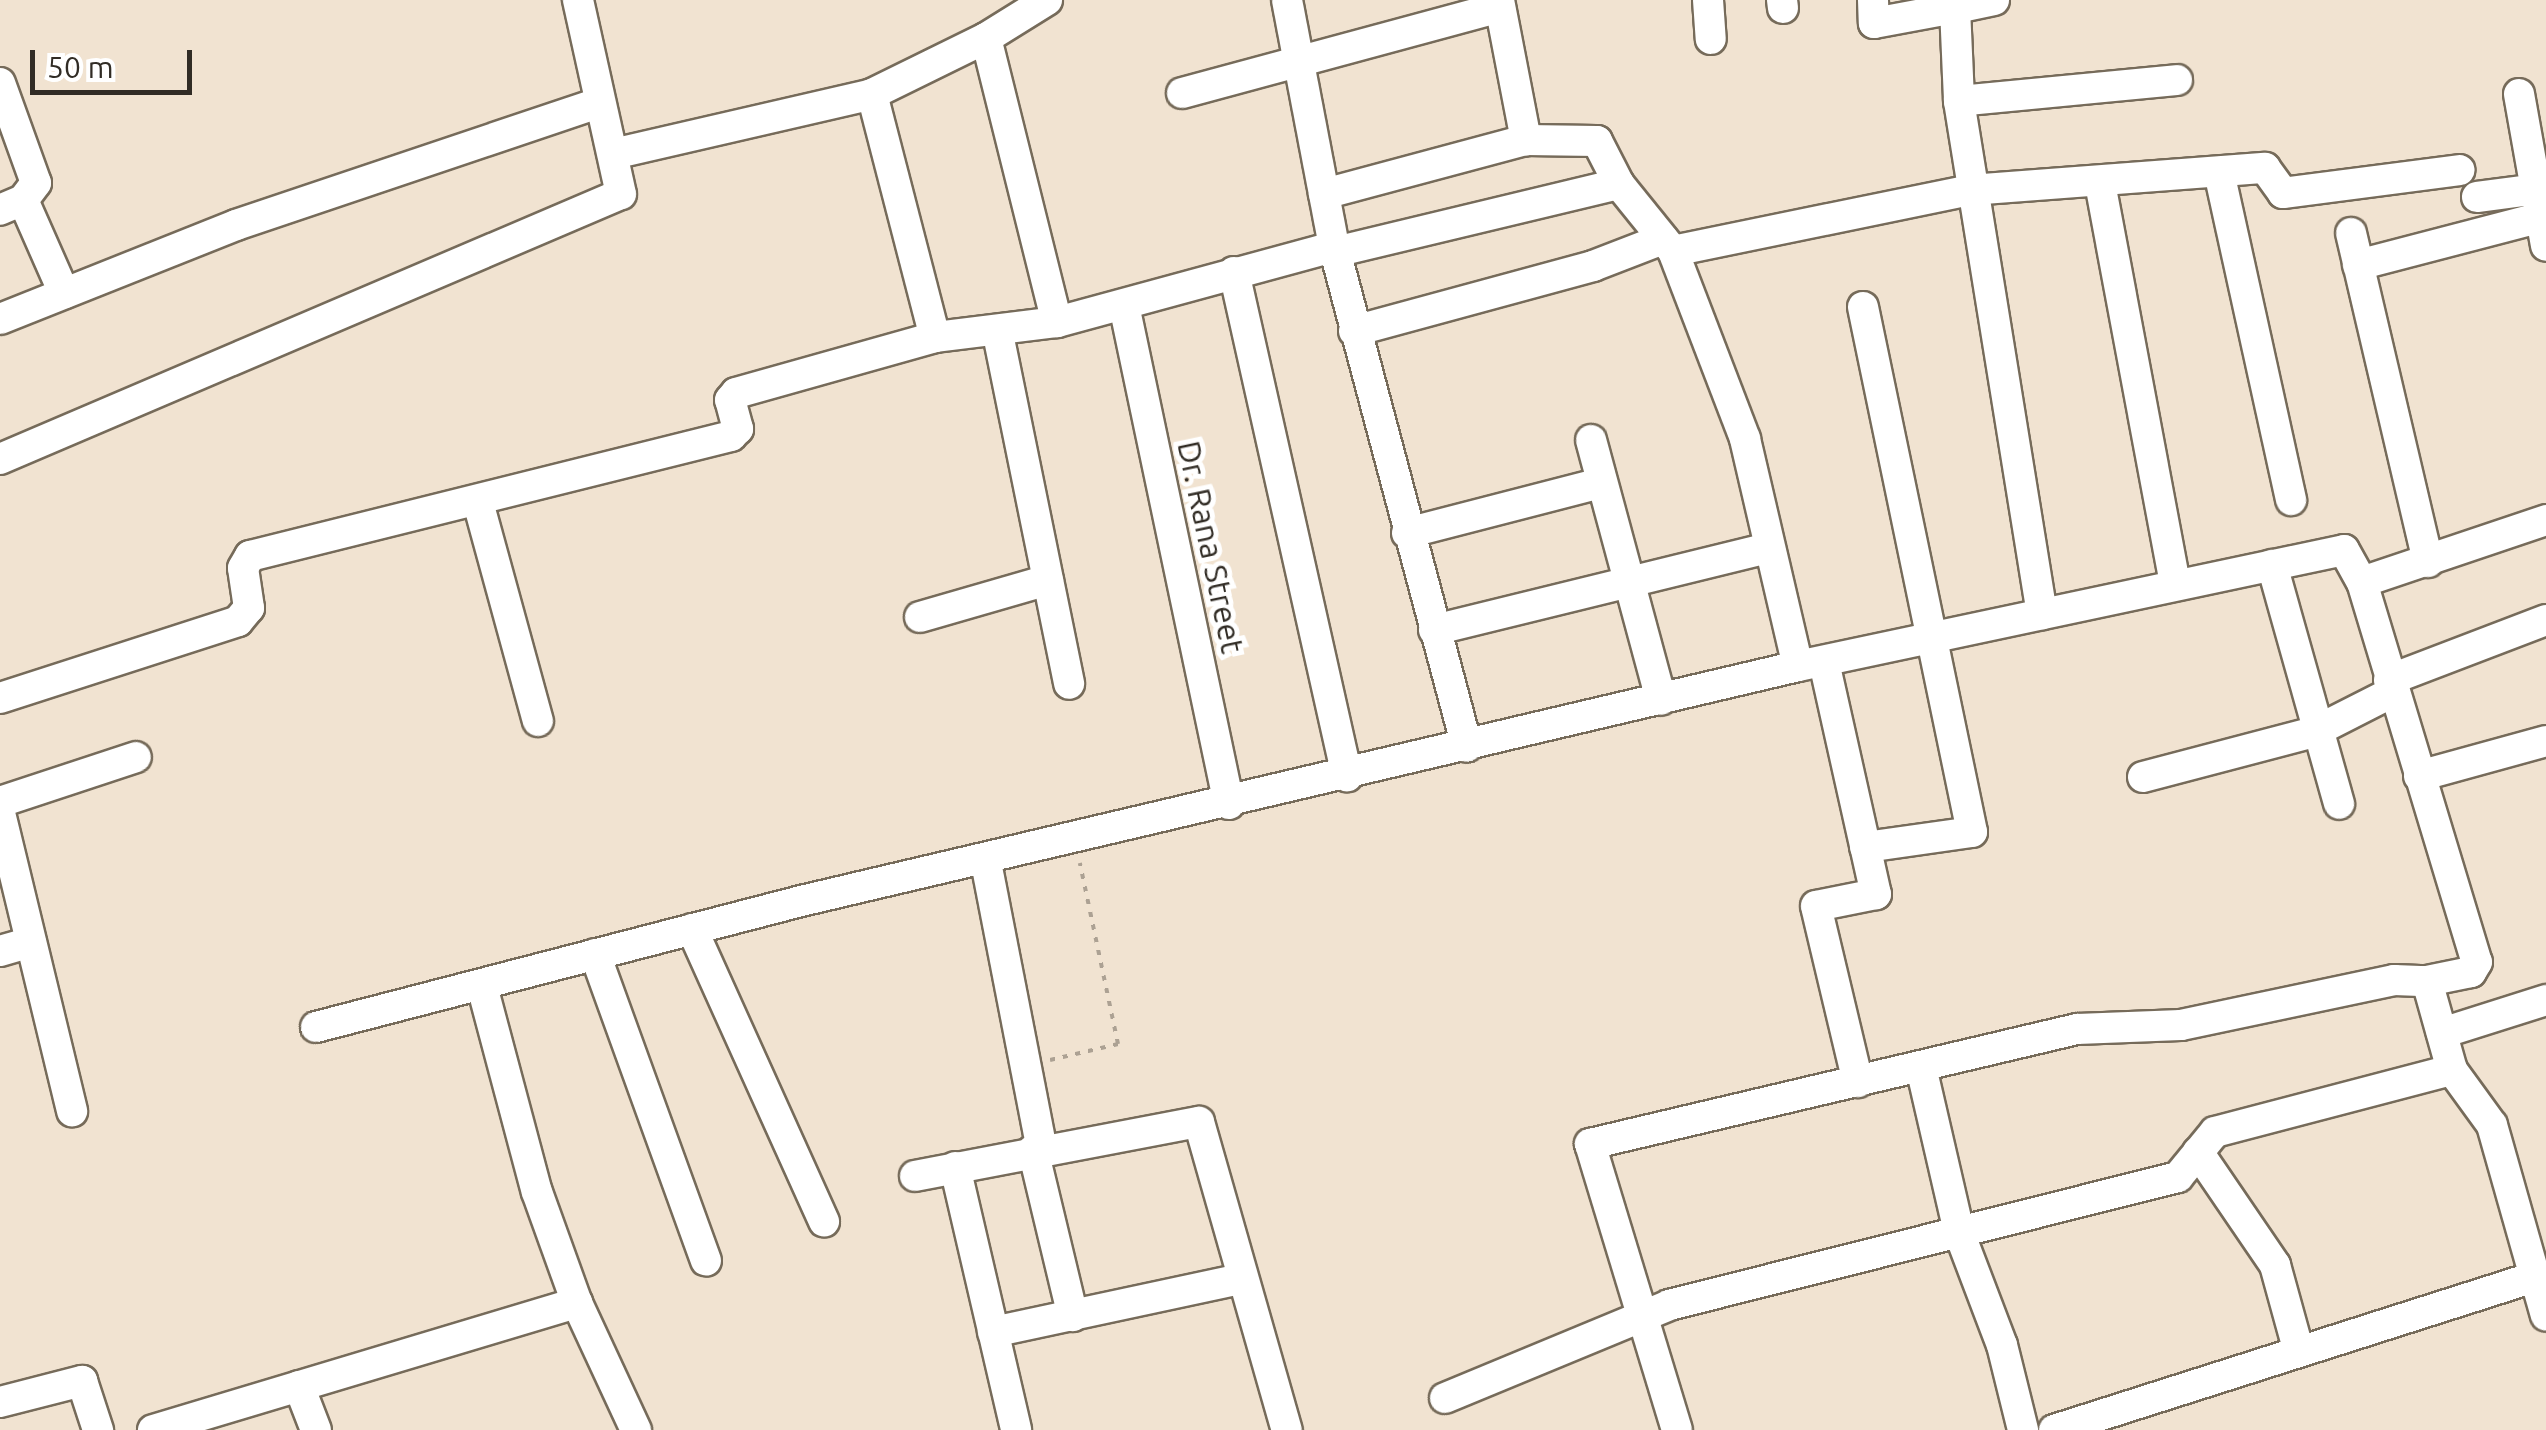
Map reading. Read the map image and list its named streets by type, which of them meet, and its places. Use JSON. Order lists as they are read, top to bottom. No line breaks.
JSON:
{"streets":{"street":["Dr. Rana Street"]},"scale_bar":"50 m"}
